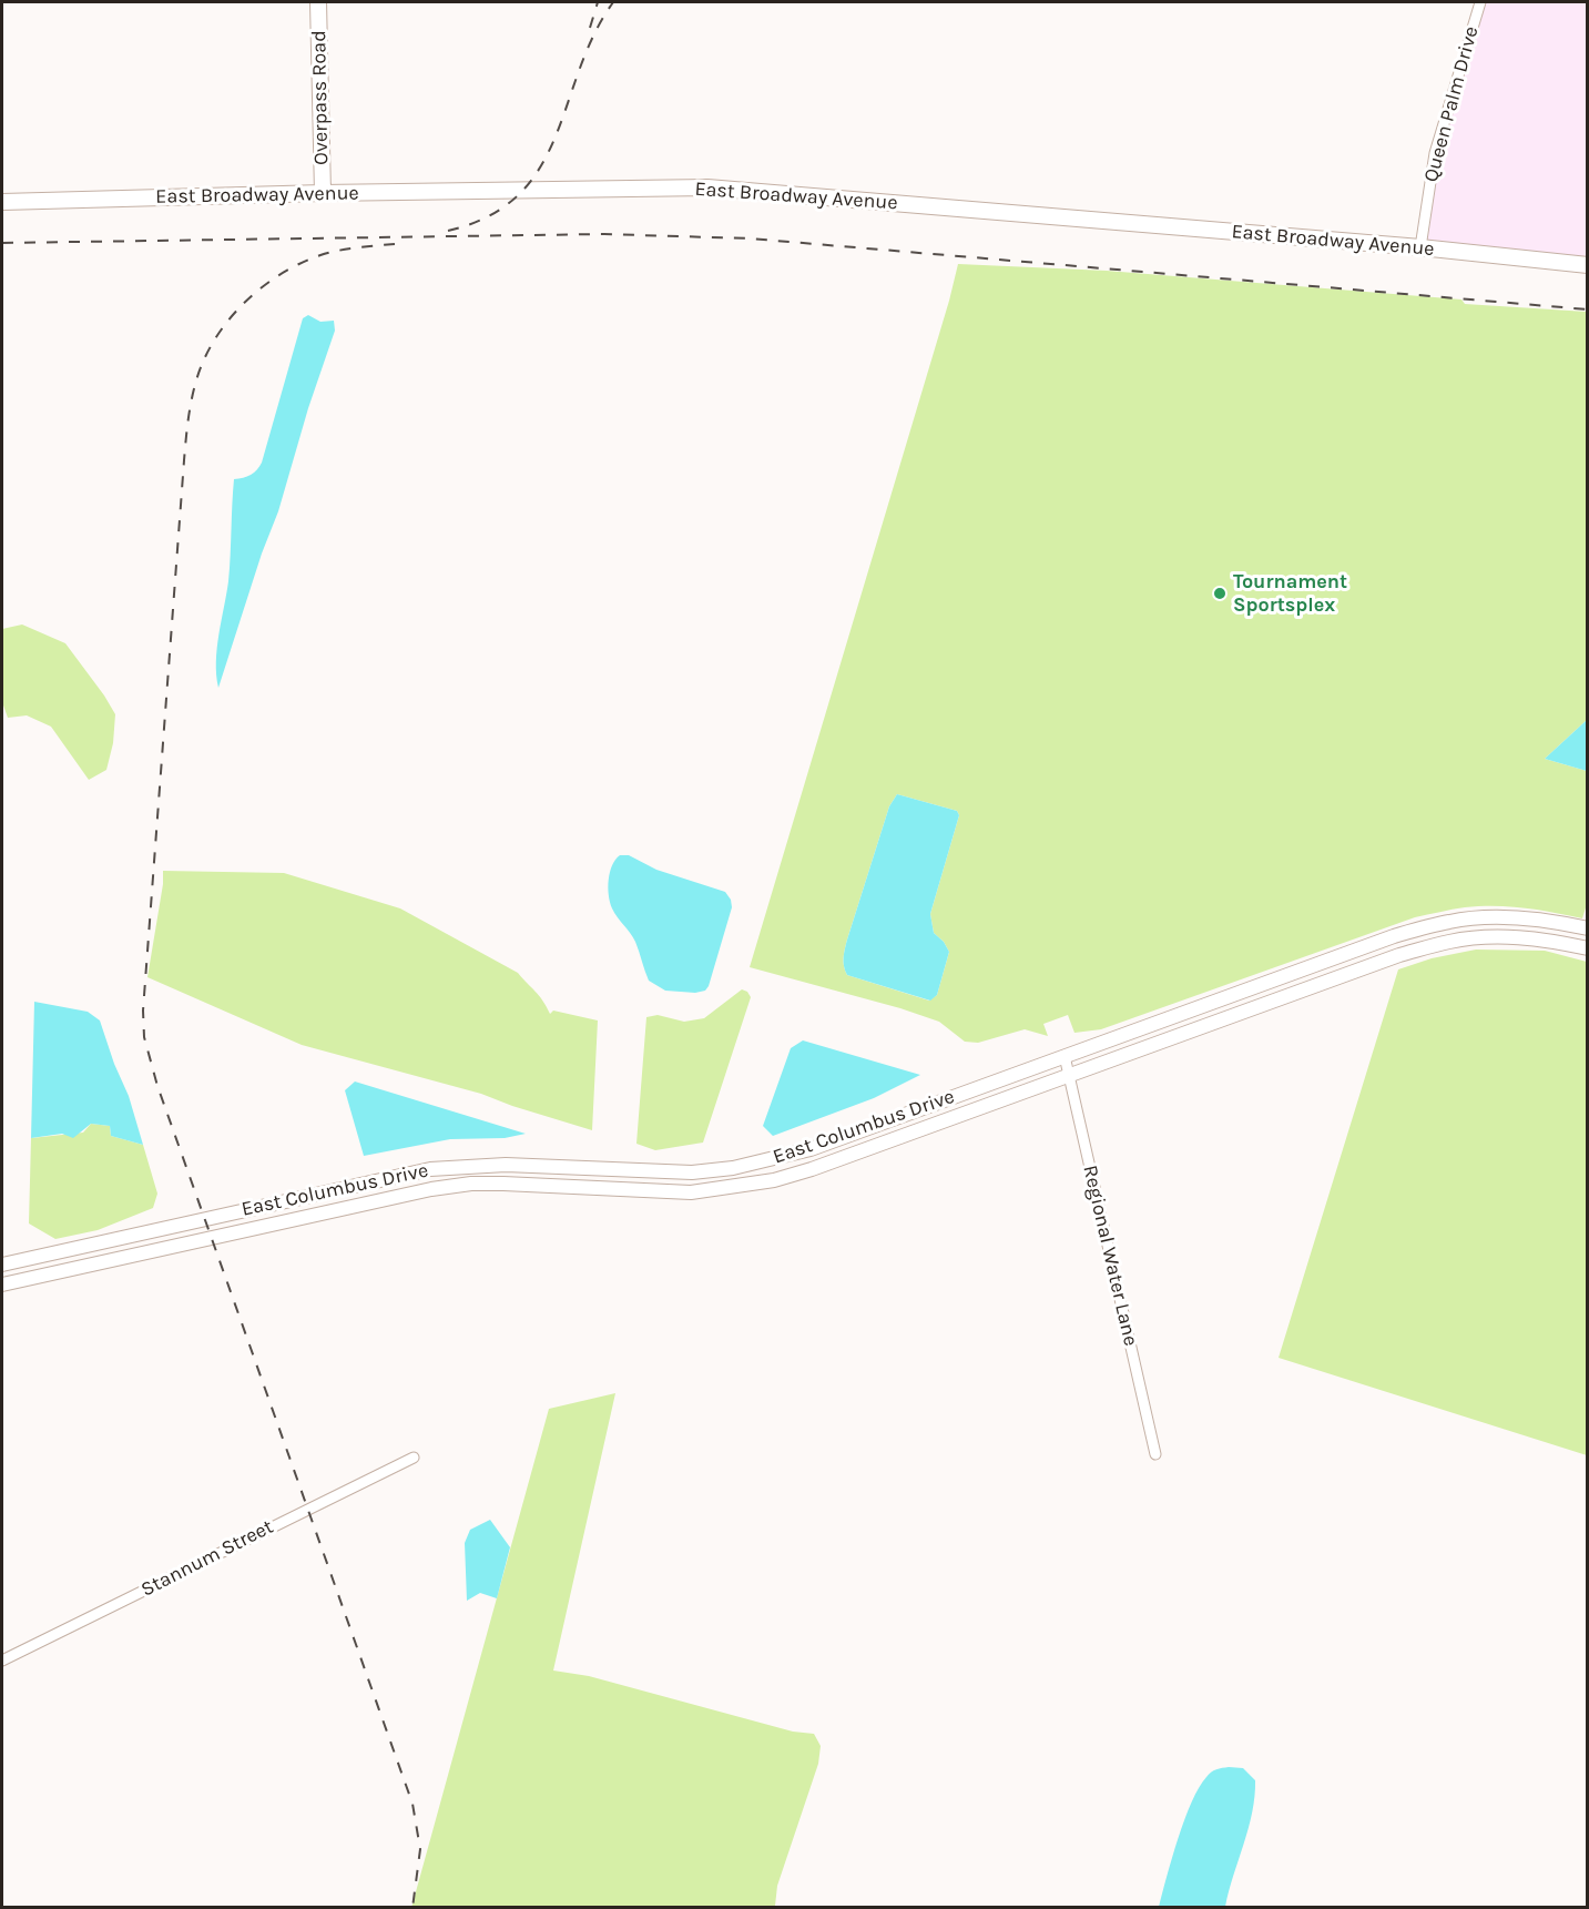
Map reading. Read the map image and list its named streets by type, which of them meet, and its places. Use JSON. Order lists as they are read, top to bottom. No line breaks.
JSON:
{"streets":{"main road":["Overpass Road","East Broadway Avenue"],"street":["Queen Palm Drive","East Columbus Drive","Regional Water Lane","Stannum Street"]},"crossings":[["Overpass Road","East Broadway Avenue"],["Queen Palm Drive","East Broadway Avenue"],["East Columbus Drive","Regional Water Lane"]],"places":["Tournament Sportsplex"]}
